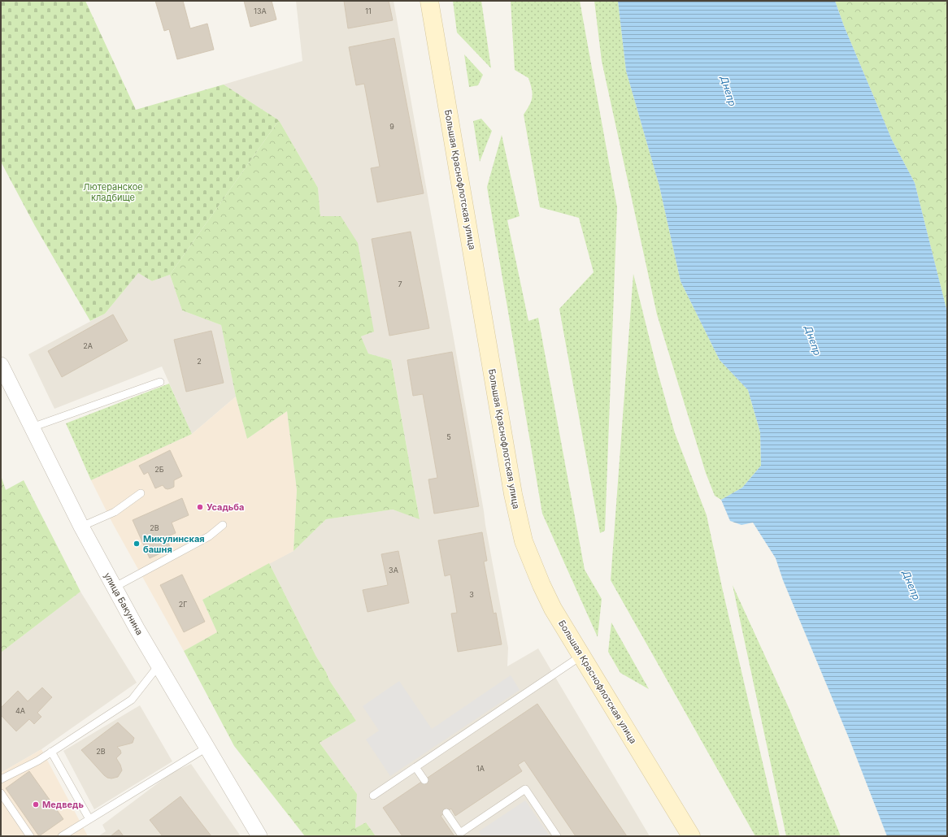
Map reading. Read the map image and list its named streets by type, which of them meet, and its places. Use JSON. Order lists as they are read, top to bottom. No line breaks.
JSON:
{"streets":{"main road":["Большая Краснофлотская улица"],"street":["улица Бакунина"]},"water":["Днепр"],"parks":["Лютеранское кладбище"],"places":["Усадьба","Микулинская башня","Медведь"],"house_numbers":["13А","11","9","7","2А","2","5","2Б","2В","3А","3","2Г","4А","2В","1А"]}
